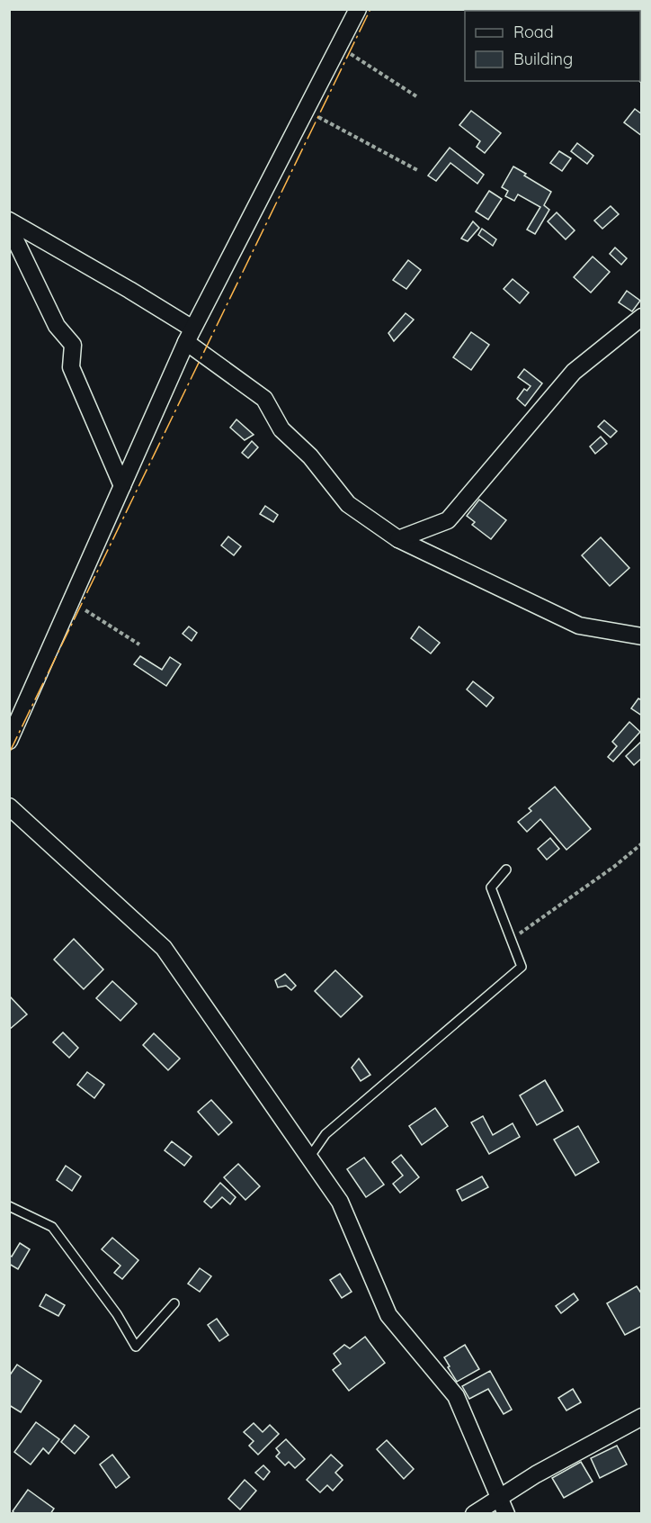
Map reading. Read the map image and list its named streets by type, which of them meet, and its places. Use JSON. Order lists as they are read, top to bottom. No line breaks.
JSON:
{"legend":["Road","Building"]}
